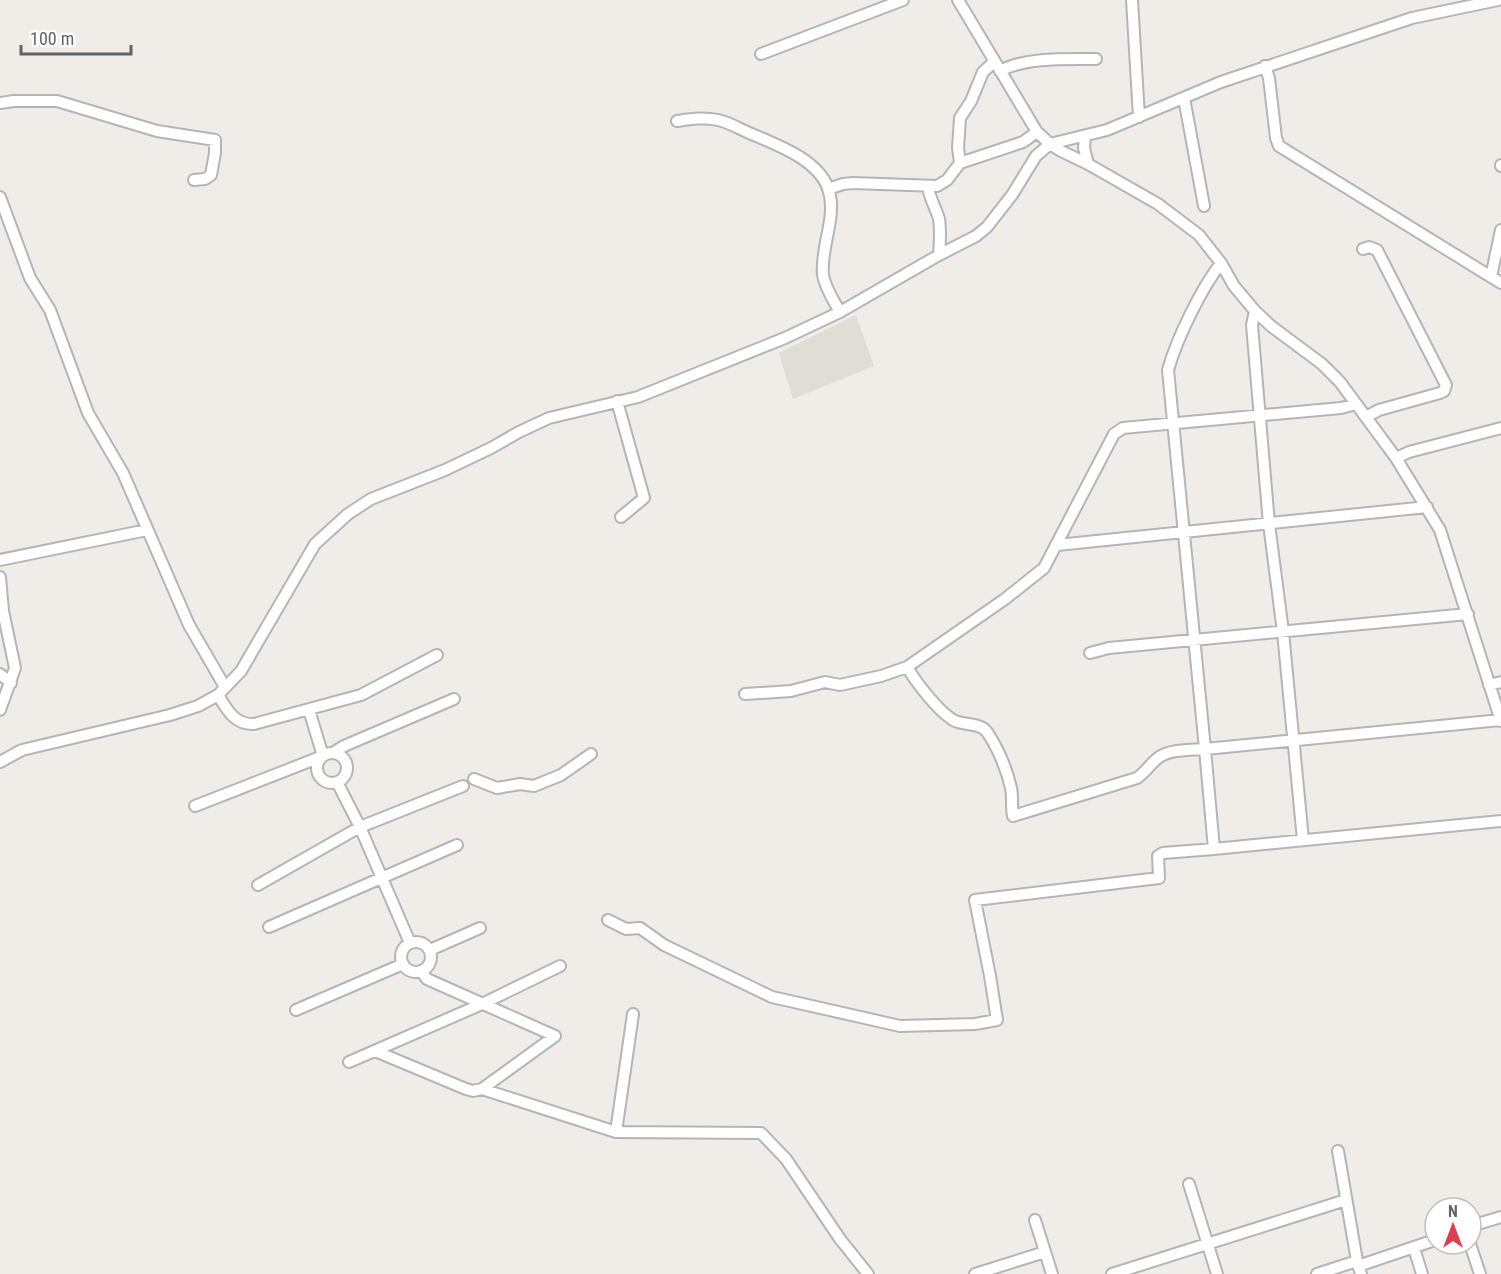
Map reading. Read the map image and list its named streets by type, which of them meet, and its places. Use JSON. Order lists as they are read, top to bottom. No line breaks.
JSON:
{"scale_bar":"100 m","north":"top"}
